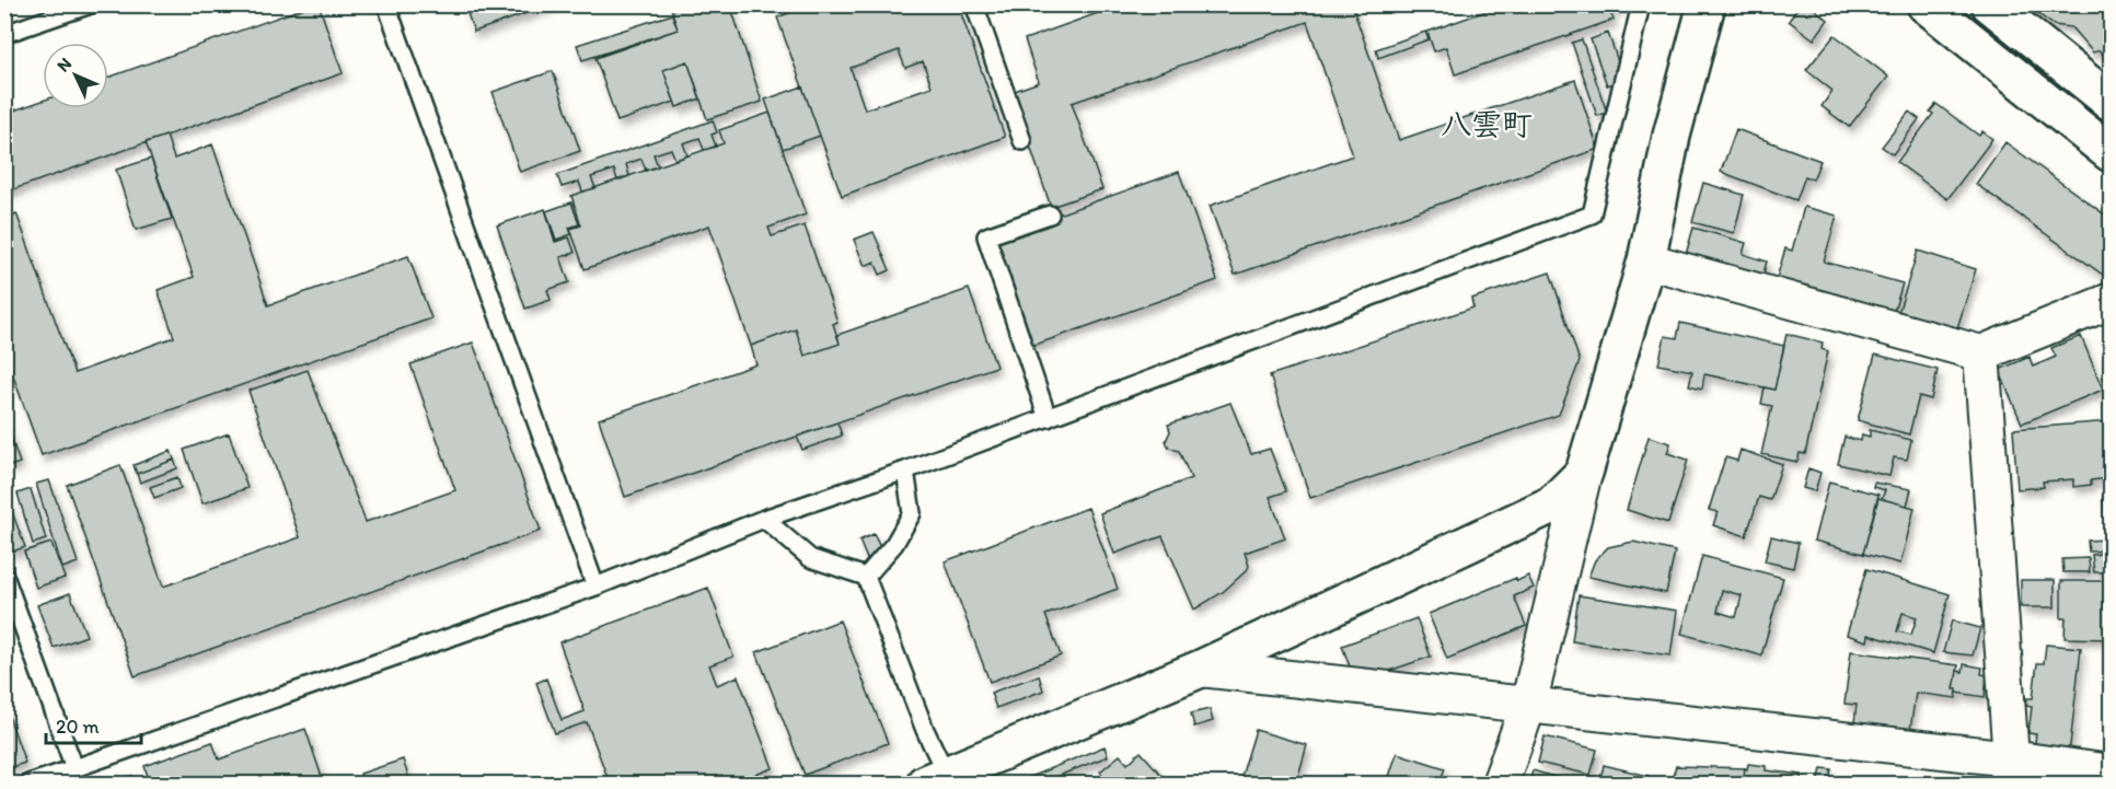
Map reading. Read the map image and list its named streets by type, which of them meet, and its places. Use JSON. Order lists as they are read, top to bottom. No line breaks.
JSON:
{"districts":["八雲町"],"scale_bar":"20 m","north":"top left"}
